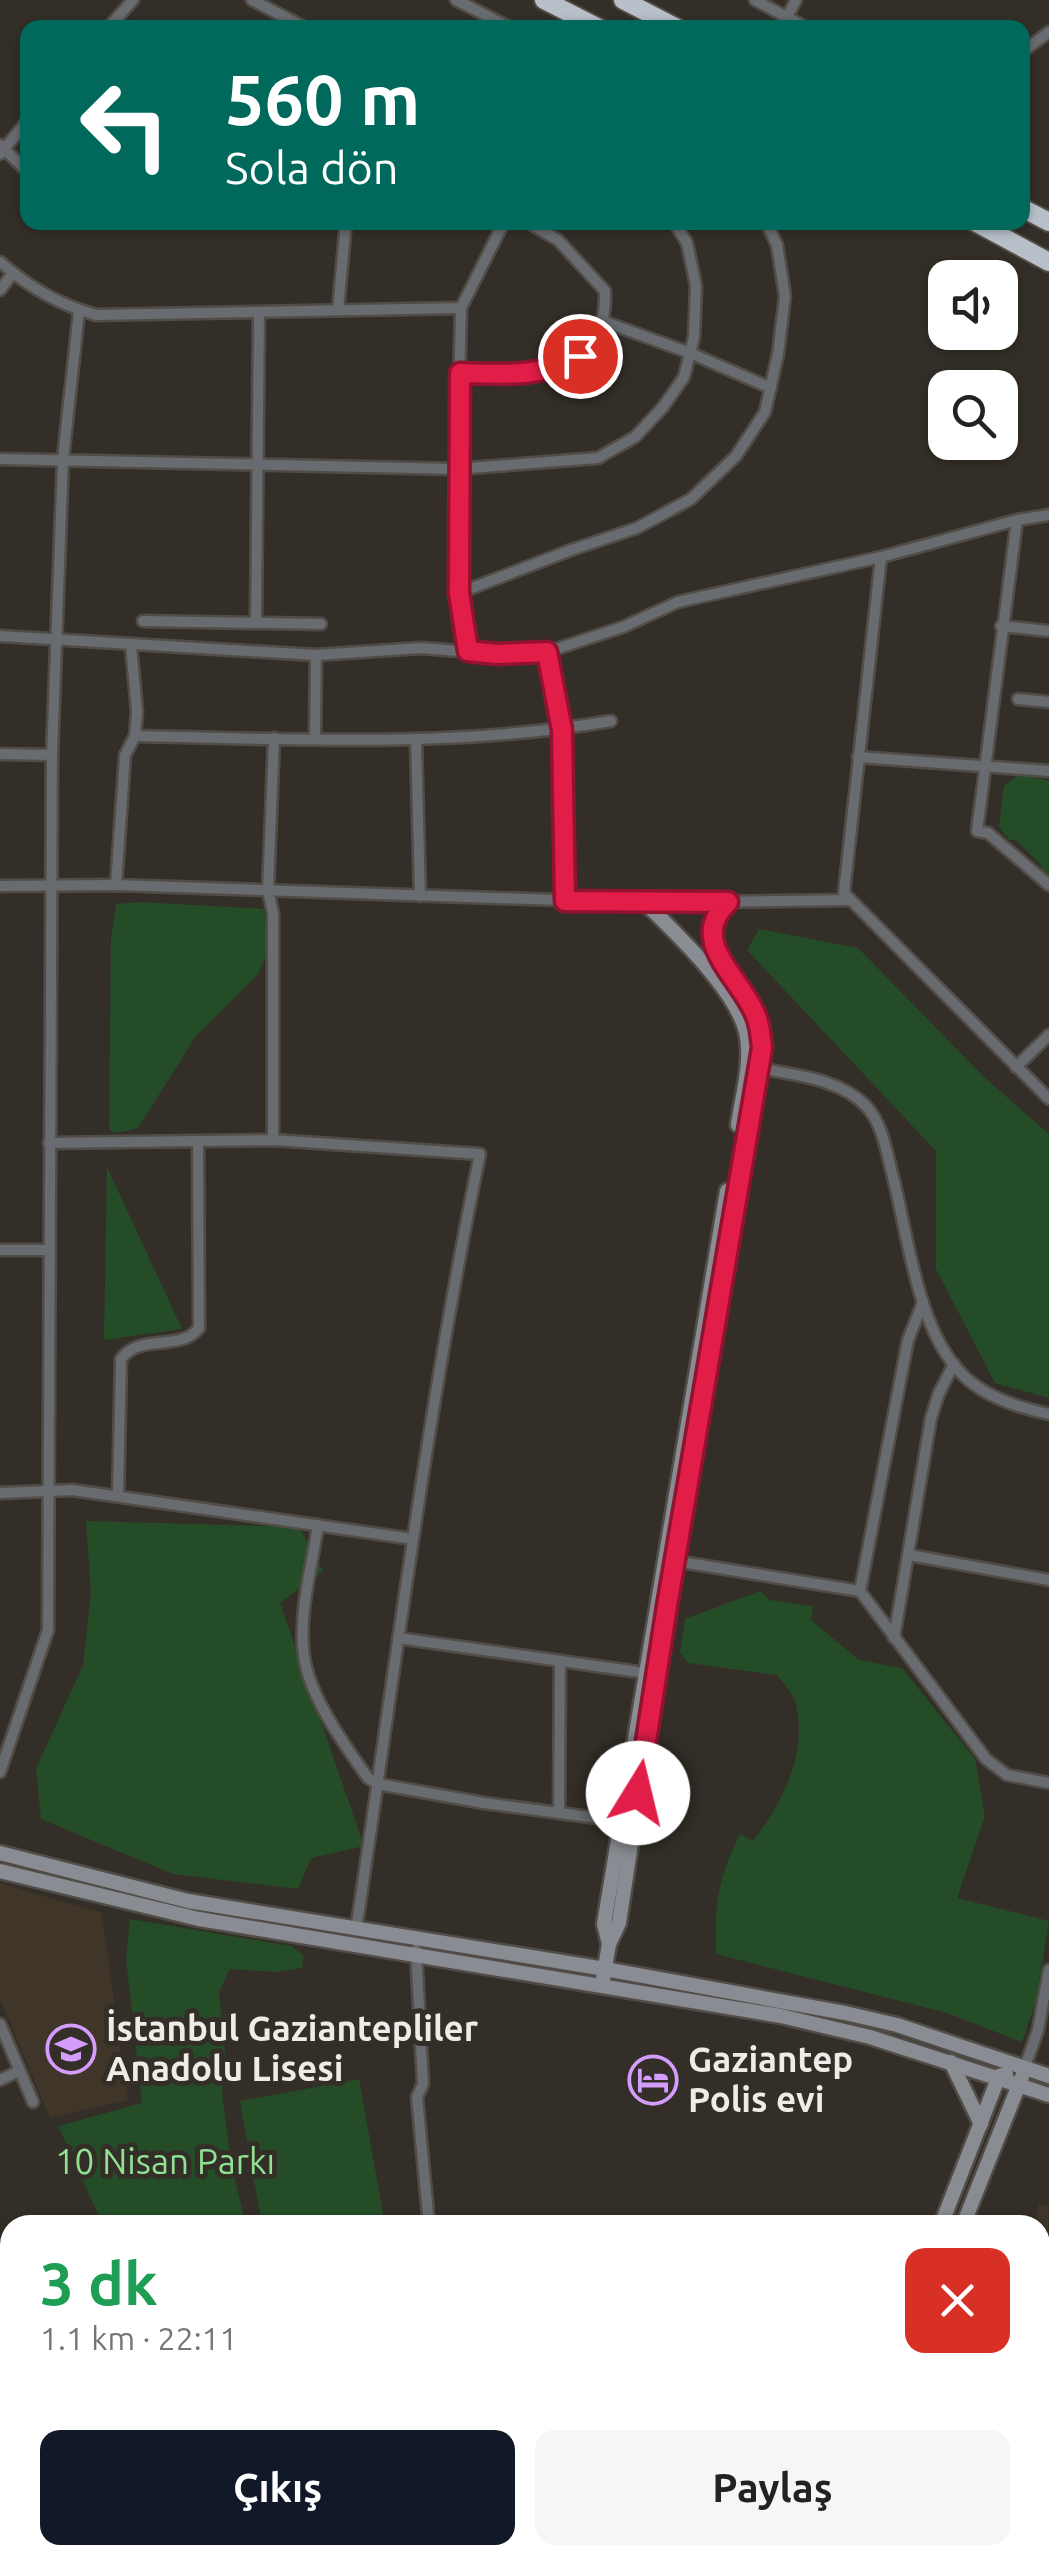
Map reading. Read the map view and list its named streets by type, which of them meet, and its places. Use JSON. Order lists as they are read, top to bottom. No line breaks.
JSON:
{"parks":["10 Nisan Parkı"],"places":{"school or university":["İstanbul Gaziantepliler Anadolu Lisesi"],"hotel":["Gaziantep Polis evi"]},"page":{"turn":["560 m","Sola dön"],"heading":["3 dk","1.1 km · 22:11"],"buttons":["Çıkış","Paylaş"]}}
